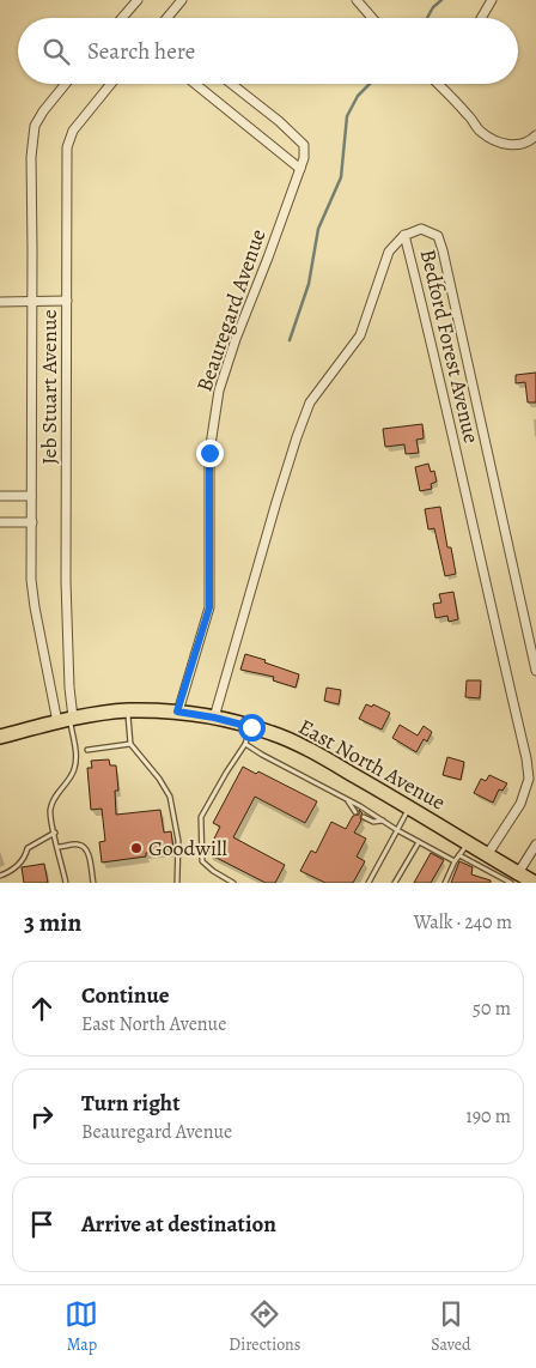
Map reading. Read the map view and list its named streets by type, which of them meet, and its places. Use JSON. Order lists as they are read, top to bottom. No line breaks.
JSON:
{"streets":{"main road":["East North Avenue"],"street":["Beauregard Avenue","Bedford Forest Avenue","Jeb Stuart Avenue"]},"crossings":[["Beauregard Avenue","East North Avenue"],["Bedford Forest Avenue","East North Avenue"],["Jeb Stuart Avenue","East North Avenue"]],"places":["Goodwill"],"page":{"search":"Search here","heading":["3 min","Walk · 240 m"],"list":[["Continue","East North Avenue","50 m"],["Turn right","Beauregard Avenue","190 m"],"Arrive at destination"],"nav":["Map","Directions","Saved"]}}
